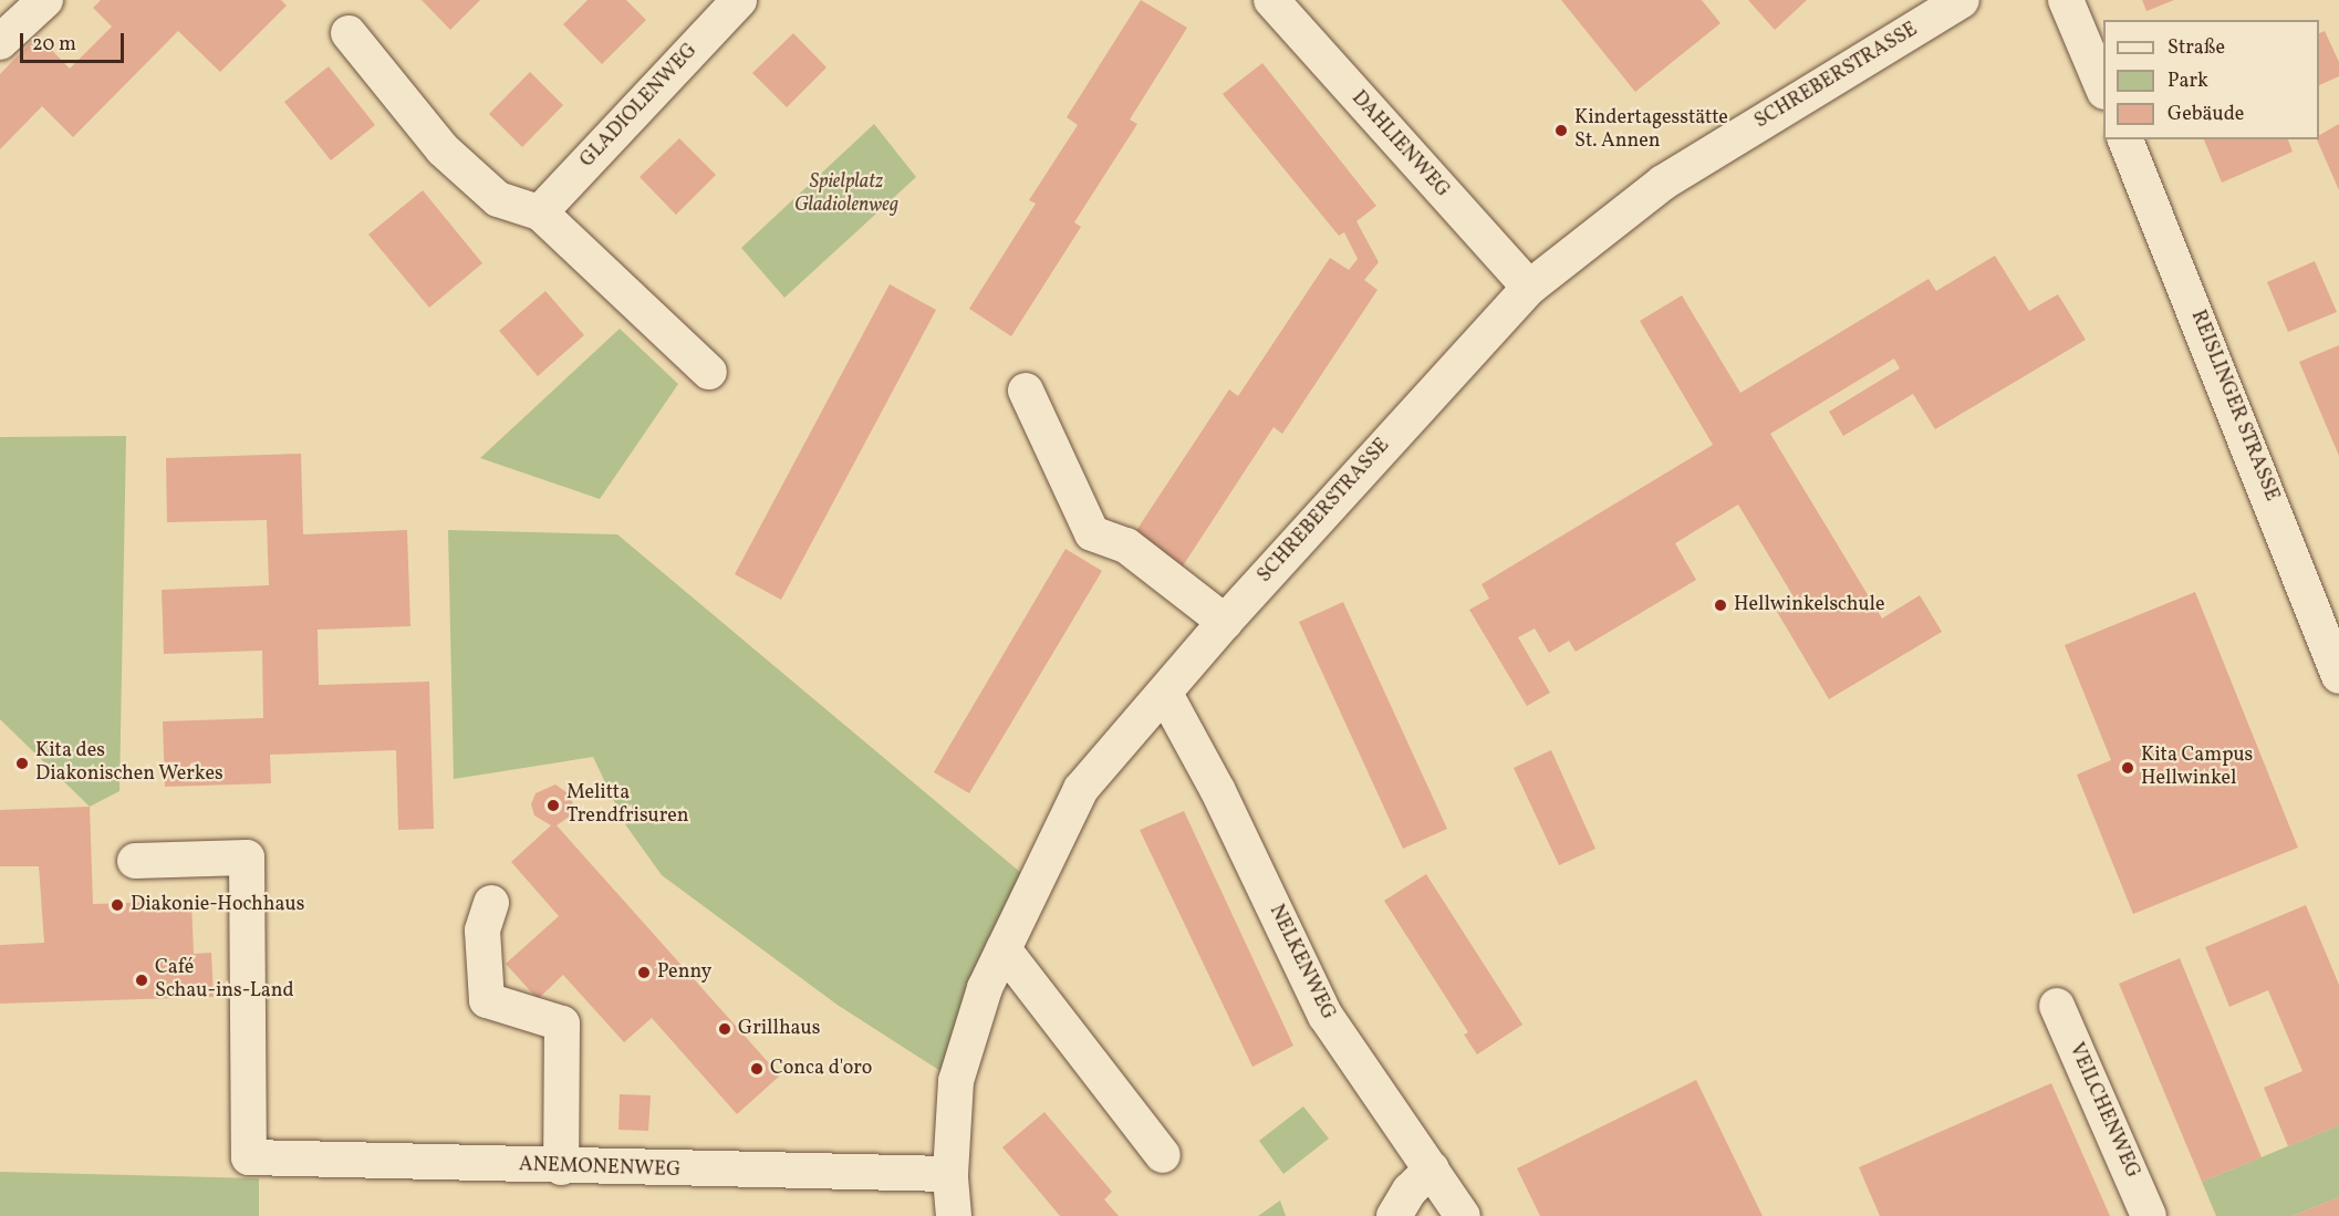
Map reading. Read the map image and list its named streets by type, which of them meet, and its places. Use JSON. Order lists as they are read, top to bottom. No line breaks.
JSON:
{"streets":{"street":["SCHREBERSTRASSE","GLADIOLENWEG","DAHLIENWEG","REISLINGER STRASSE","NELKENWEG","VEILCHENWEG","ANEMONENWEG"]},"crossings":[["SCHREBERSTRASSE","DAHLIENWEG"],["SCHREBERSTRASSE","NELKENWEG"],["SCHREBERSTRASSE","ANEMONENWEG"]],"parks":["Spielplatz Gladiolenweg"],"places":["Kindertagesstätte St. Annen","Hellwinkelschule","Kita des Diakonischen Werkes","Kita Campus Hellwinkel","Melitta Trendfrisuren","Diakonie-Hochhaus","Penny","Café Schau-ins-Land","Grillhaus","Conca d'oro"],"legend":["Straße","Park","Gebäude"],"scale_bar":"20 m"}
